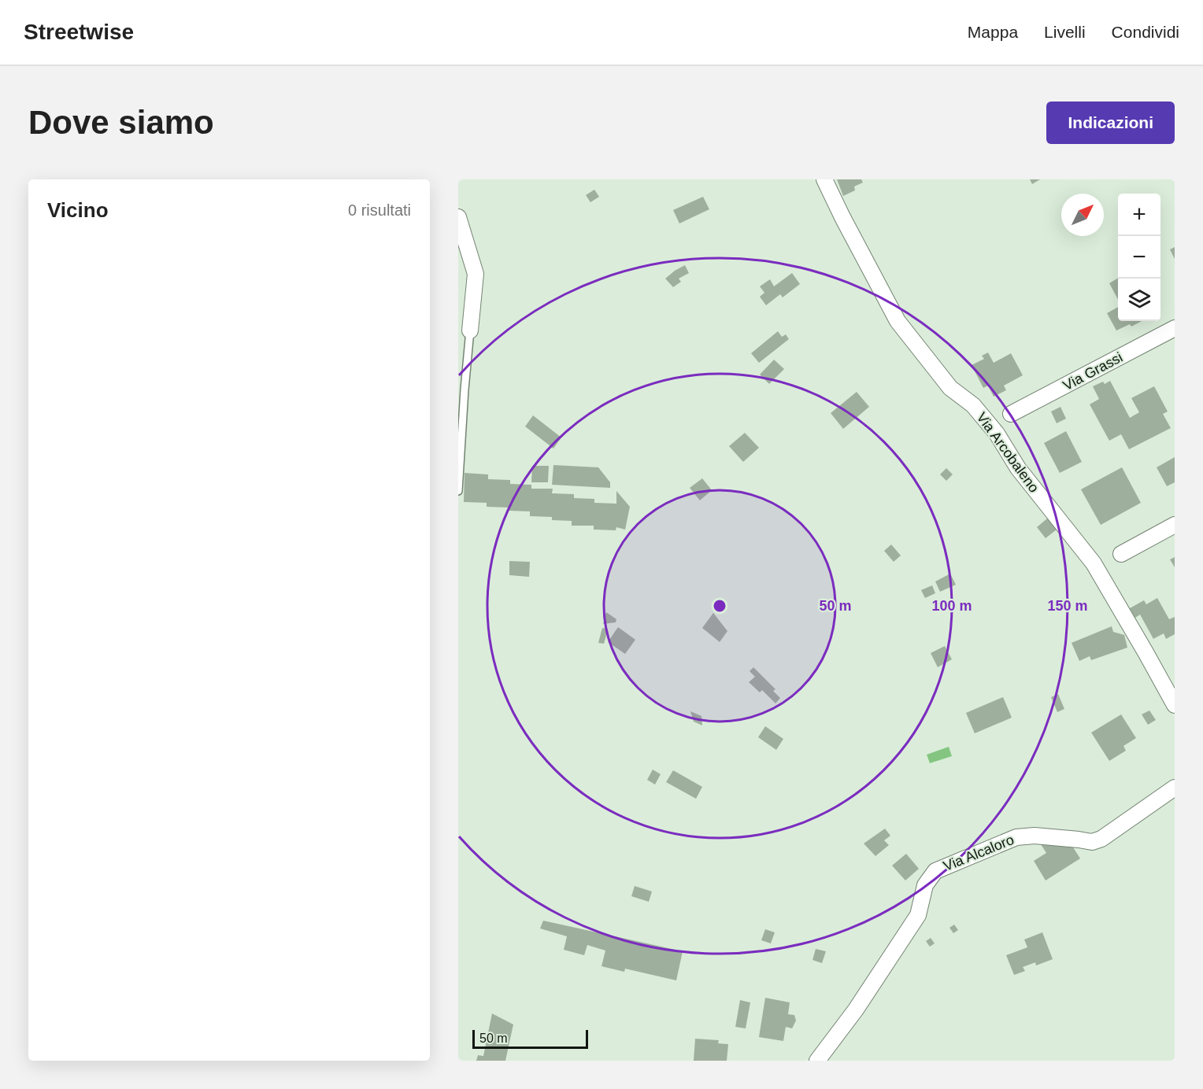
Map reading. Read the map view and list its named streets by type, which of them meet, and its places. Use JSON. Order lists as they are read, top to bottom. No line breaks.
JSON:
{"streets":{"street":["Via Grassi","Via Arcobaleno","Via Alcaloro"]},"scale_bar":"50 m","north":"top right","page":{"header":"Streetwise","nav":["Mappa","Livelli","Condividi"],"buttons":"Indicazioni","title":"Dove siamo","heading":["Vicino","0 risultati"],"map_buttons":["+","−"],"scale":"50 m"},"rings":["50 m","100 m","150 m"]}
